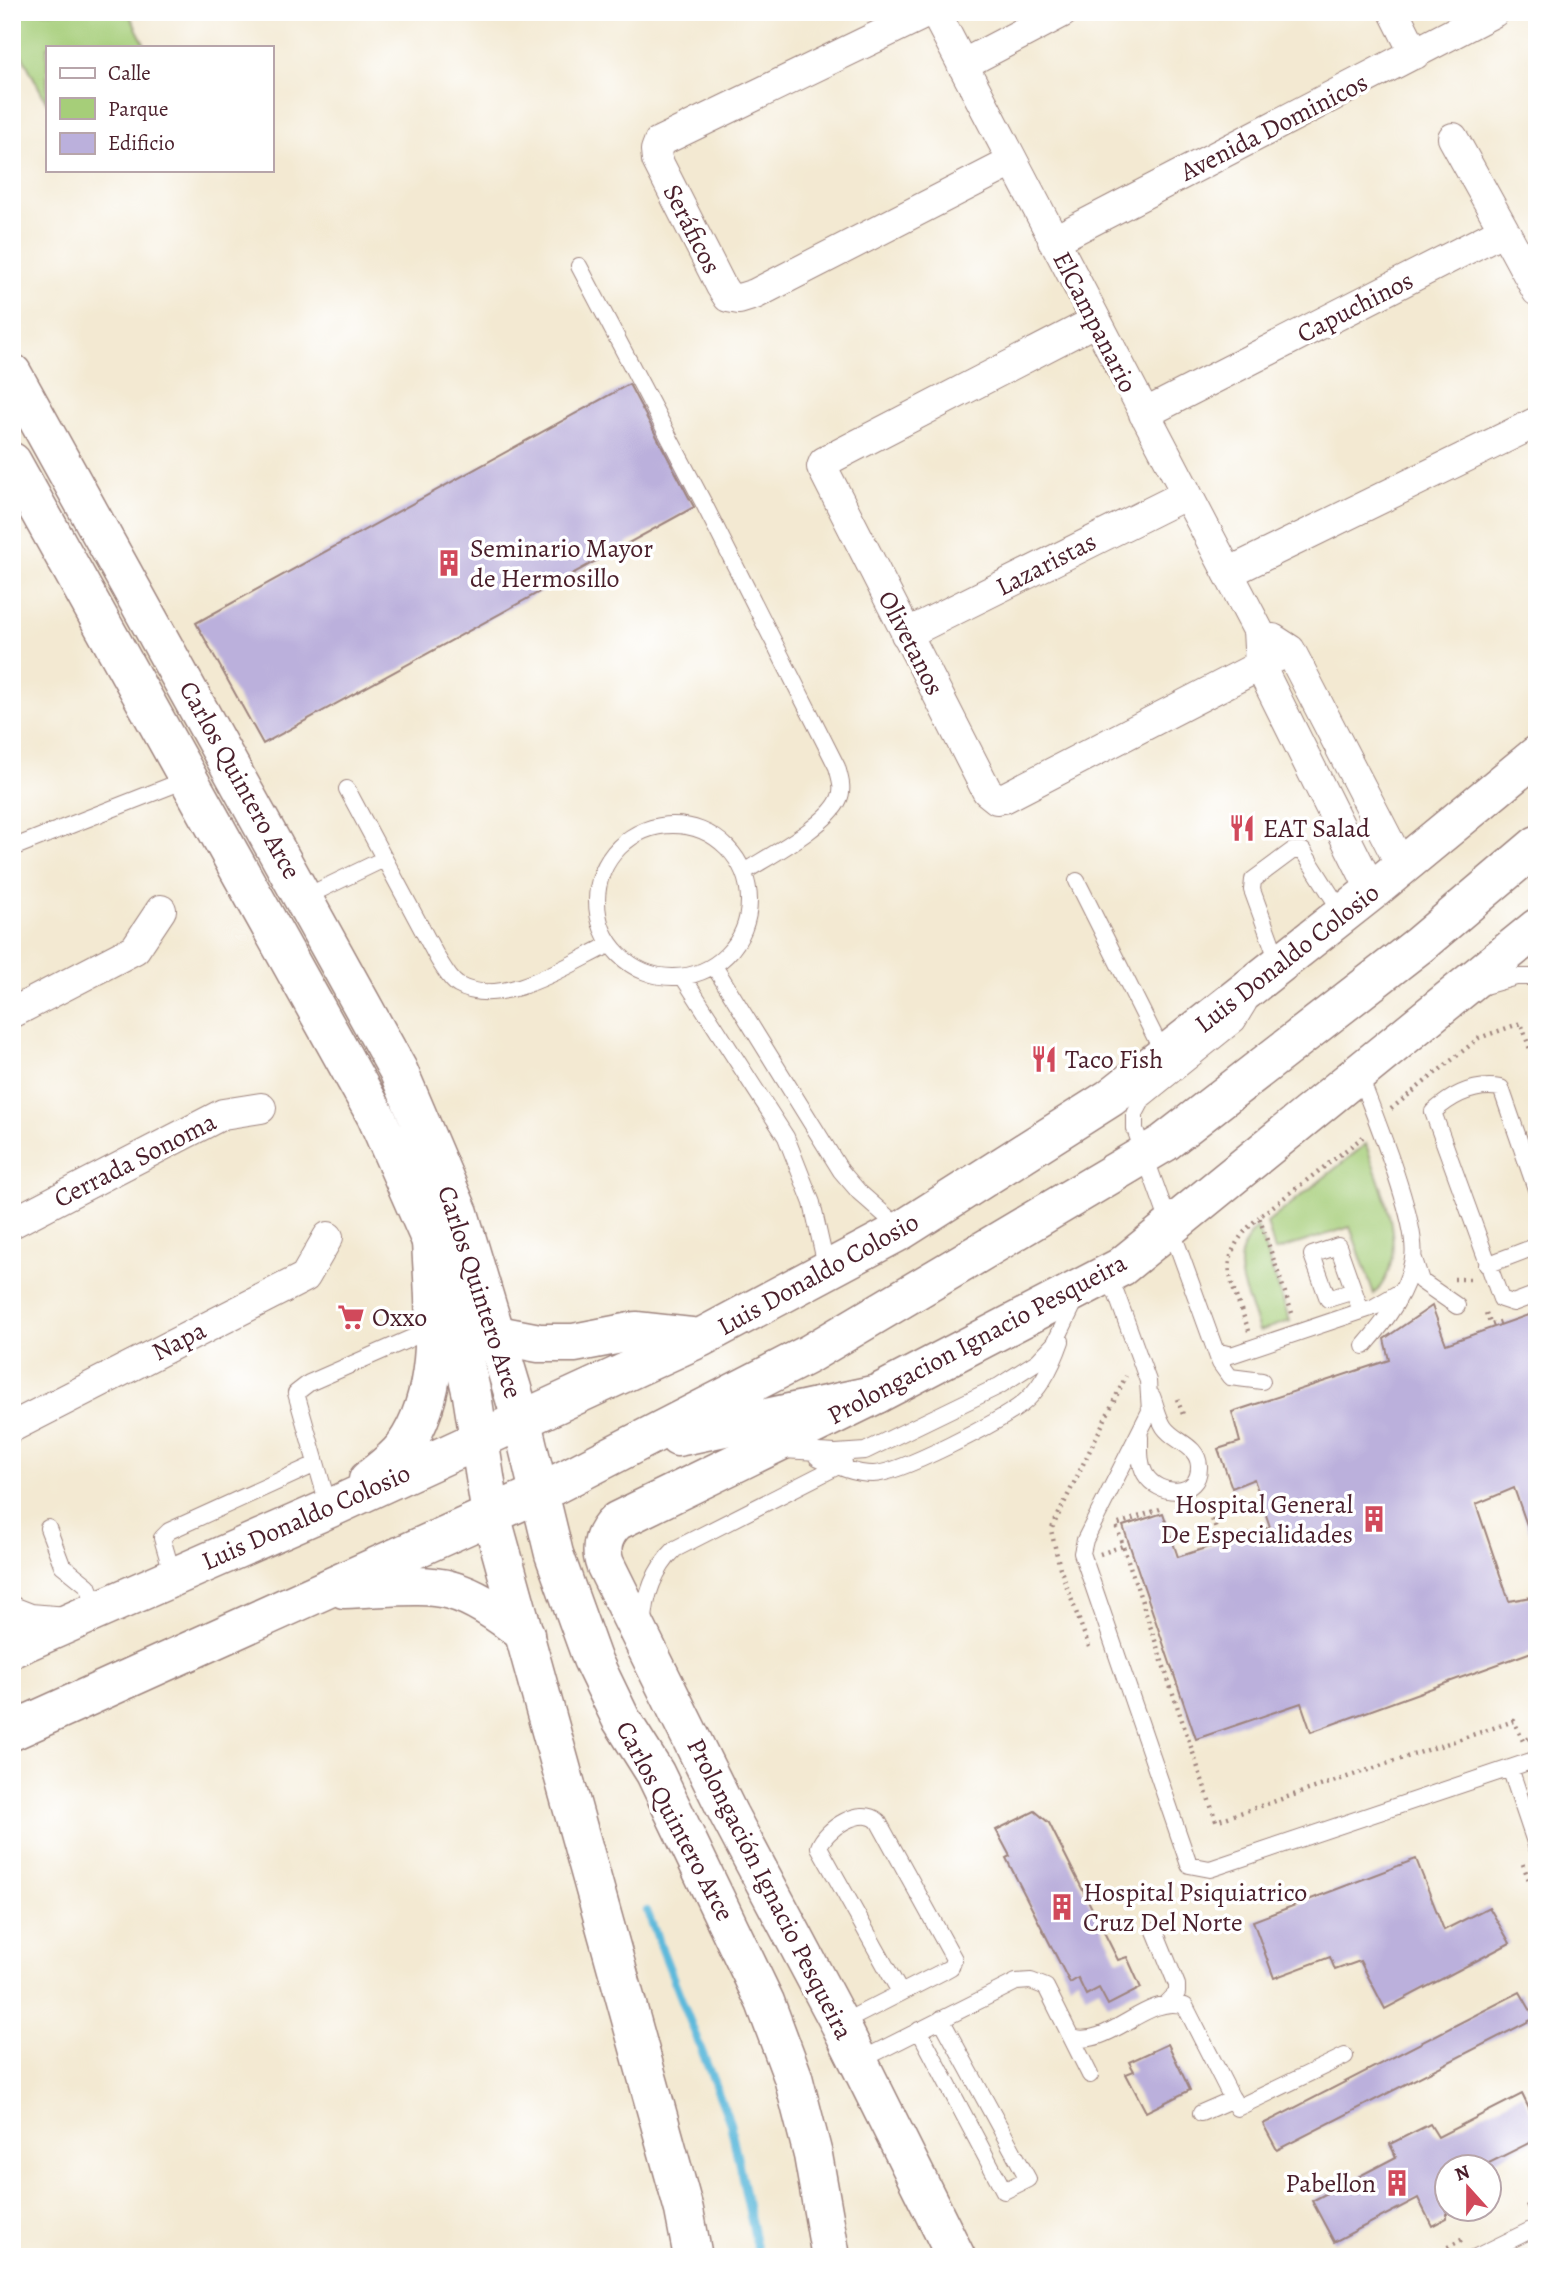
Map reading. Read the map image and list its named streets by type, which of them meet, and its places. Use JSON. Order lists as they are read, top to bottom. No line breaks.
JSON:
{"streets":{"main road":["Carlos Quintero Arce","Luis Donaldo Colosio","Prolongacion Ignacio Pesqueira","Prolongación Ignacio Pesqueira"],"street":["Avenida Dominicos","Seráficos","Capuchinos","ElCampanario","Lazaristas","Olivetanos","Cerrada Sonoma","Napa"]},"crossings":[["Avenida Dominicos","ElCampanario"],["Seráficos","ElCampanario"],["Capuchinos","ElCampanario"],["ElCampanario","Lazaristas"],["ElCampanario","Olivetanos"],["ElCampanario","Luis Donaldo Colosio"],["Lazaristas","Olivetanos"],["Carlos Quintero Arce","Luis Donaldo Colosio"],["Prolongacion Ignacio Pesqueira","Prolongación Ignacio Pesqueira"]],"places":{"building":["Seminario Mayor de Hermosillo","Hospital General De Especialidades","Hospital Psiquiatrico Cruz Del Norte","Pabellon"],"restaurant":["EAT Salad","Taco Fish"],"supermarket":["Oxxo"]},"legend":["Calle","Parque","Edificio"],"north":"top"}
